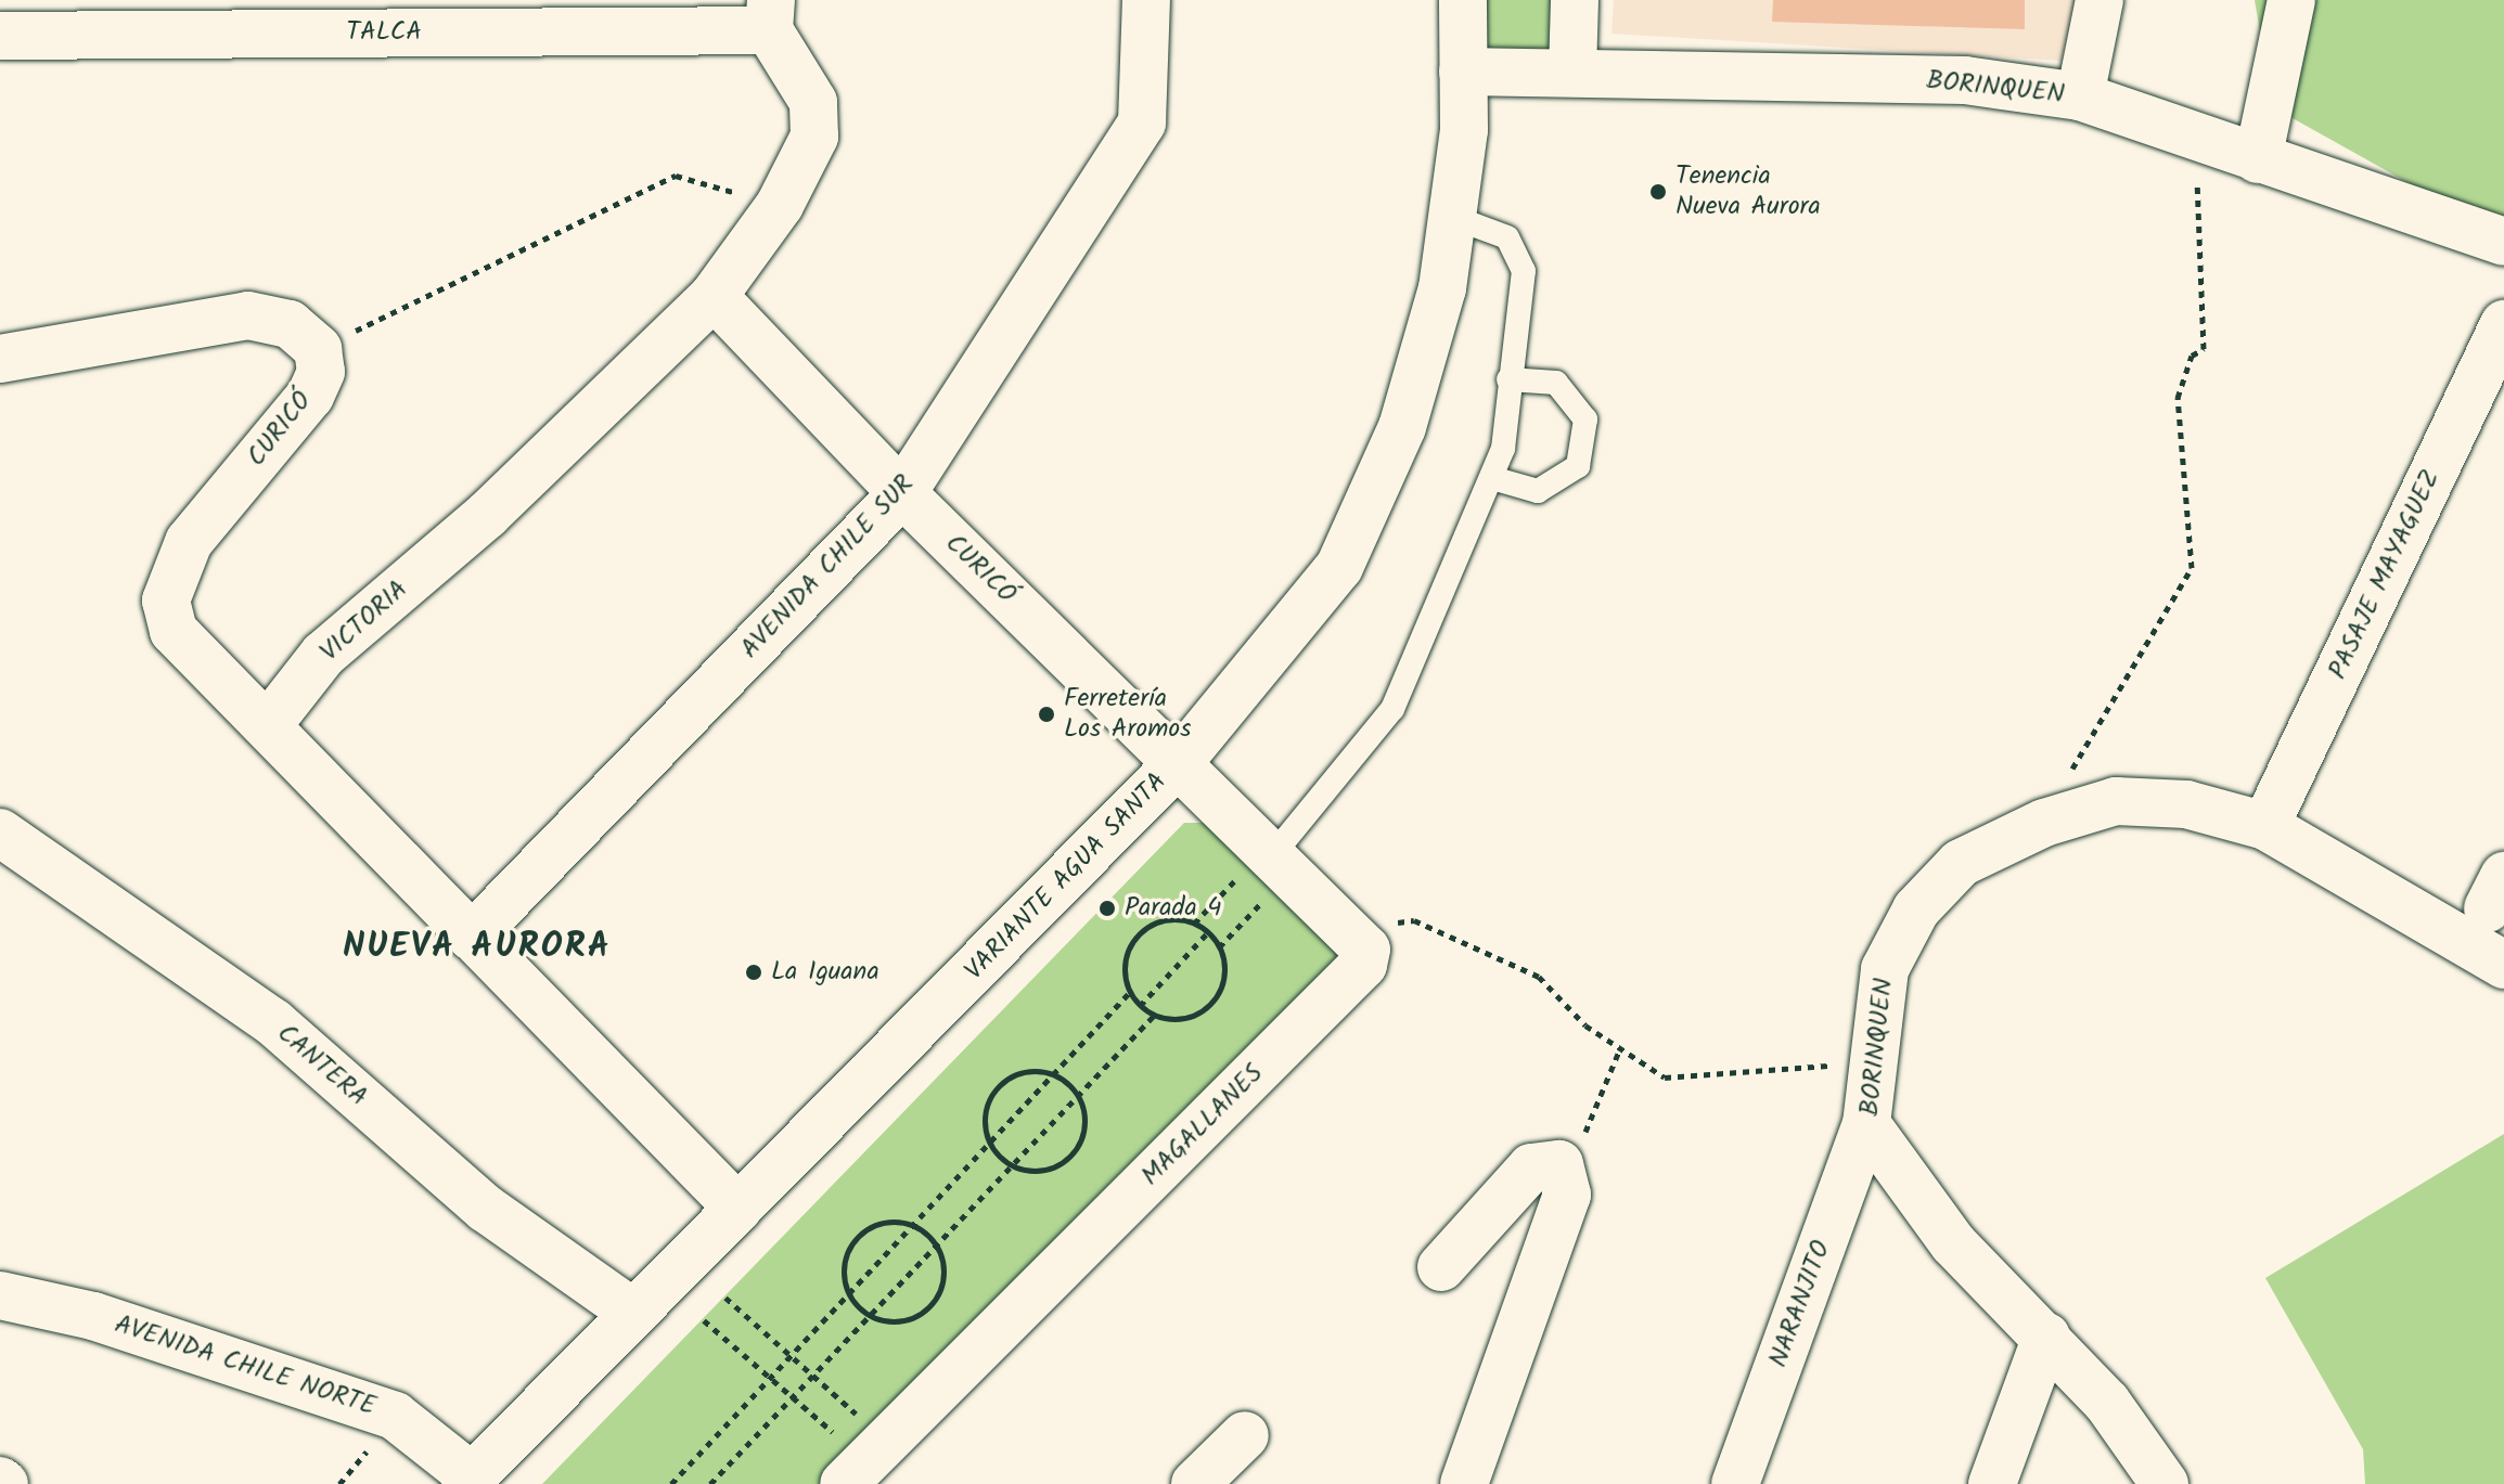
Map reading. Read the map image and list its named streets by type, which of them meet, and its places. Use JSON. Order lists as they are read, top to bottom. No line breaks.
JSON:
{"streets":{"street":["TALCA","BORINQUEN","CURICÓ","AVENIDA CHILE SUR","PASAJE MAYAGUEZ","VICTORIA","VARIANTE AGUA SANTA","CANTERA","MAGALLANES","NARANJITO","AVENIDA CHILE NORTE"]},"crossings":[["TALCA","VICTORIA"],["BORINQUEN","PASAJE MAYAGUEZ"],["BORINQUEN","VARIANTE AGUA SANTA"],["BORINQUEN","NARANJITO"],["CURICÓ","AVENIDA CHILE SUR"],["CURICÓ","VICTORIA"],["CURICÓ","VARIANTE AGUA SANTA"],["CURICÓ","MAGALLANES"],["VARIANTE AGUA SANTA","CANTERA"],["VARIANTE AGUA SANTA","MAGALLANES"],["VARIANTE AGUA SANTA","AVENIDA CHILE NORTE"]],"districts":["NUEVA AURORA"],"places":["Tenencia Nueva Aurora","Ferretería Los Aromos","Parada 4","La Iguana"]}
